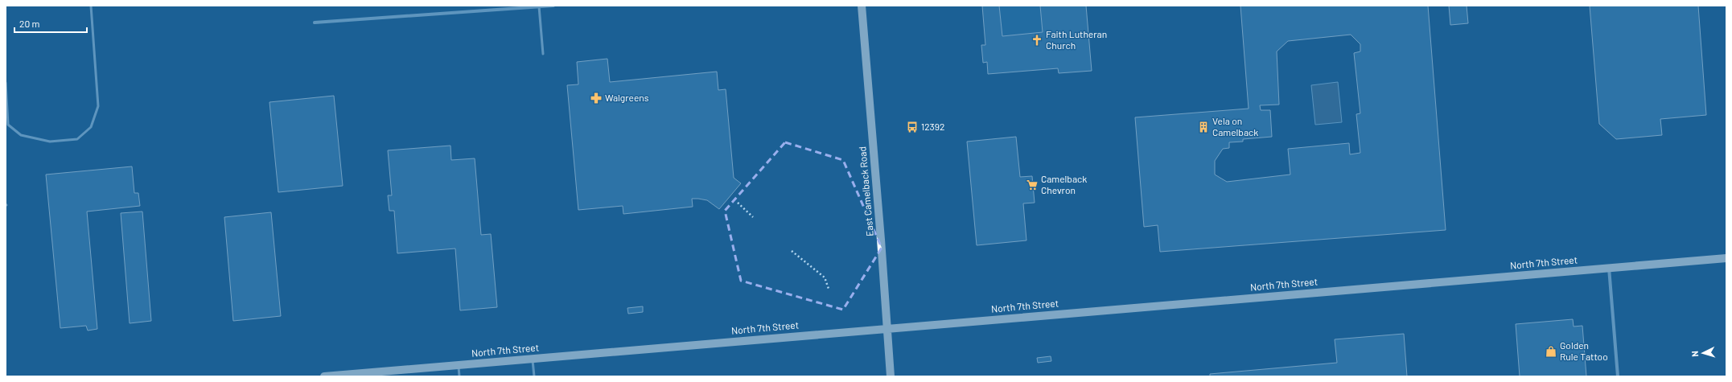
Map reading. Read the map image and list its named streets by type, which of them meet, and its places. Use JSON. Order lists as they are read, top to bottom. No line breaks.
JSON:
{"streets":{"main road":["East Camelback Road","North 7th Street"]},"crossings":[["East Camelback Road","North 7th Street"]],"places":{"church":["Faith Lutheran Church"],"pharmacy":["Walgreens"],"bus stop":["12392"],"building":["Vela on Camelback"],"supermarket":["Camelback Chevron"],"shop":["Golden Rule Tattoo"]},"scale_bar":"20 m","north":"left"}
